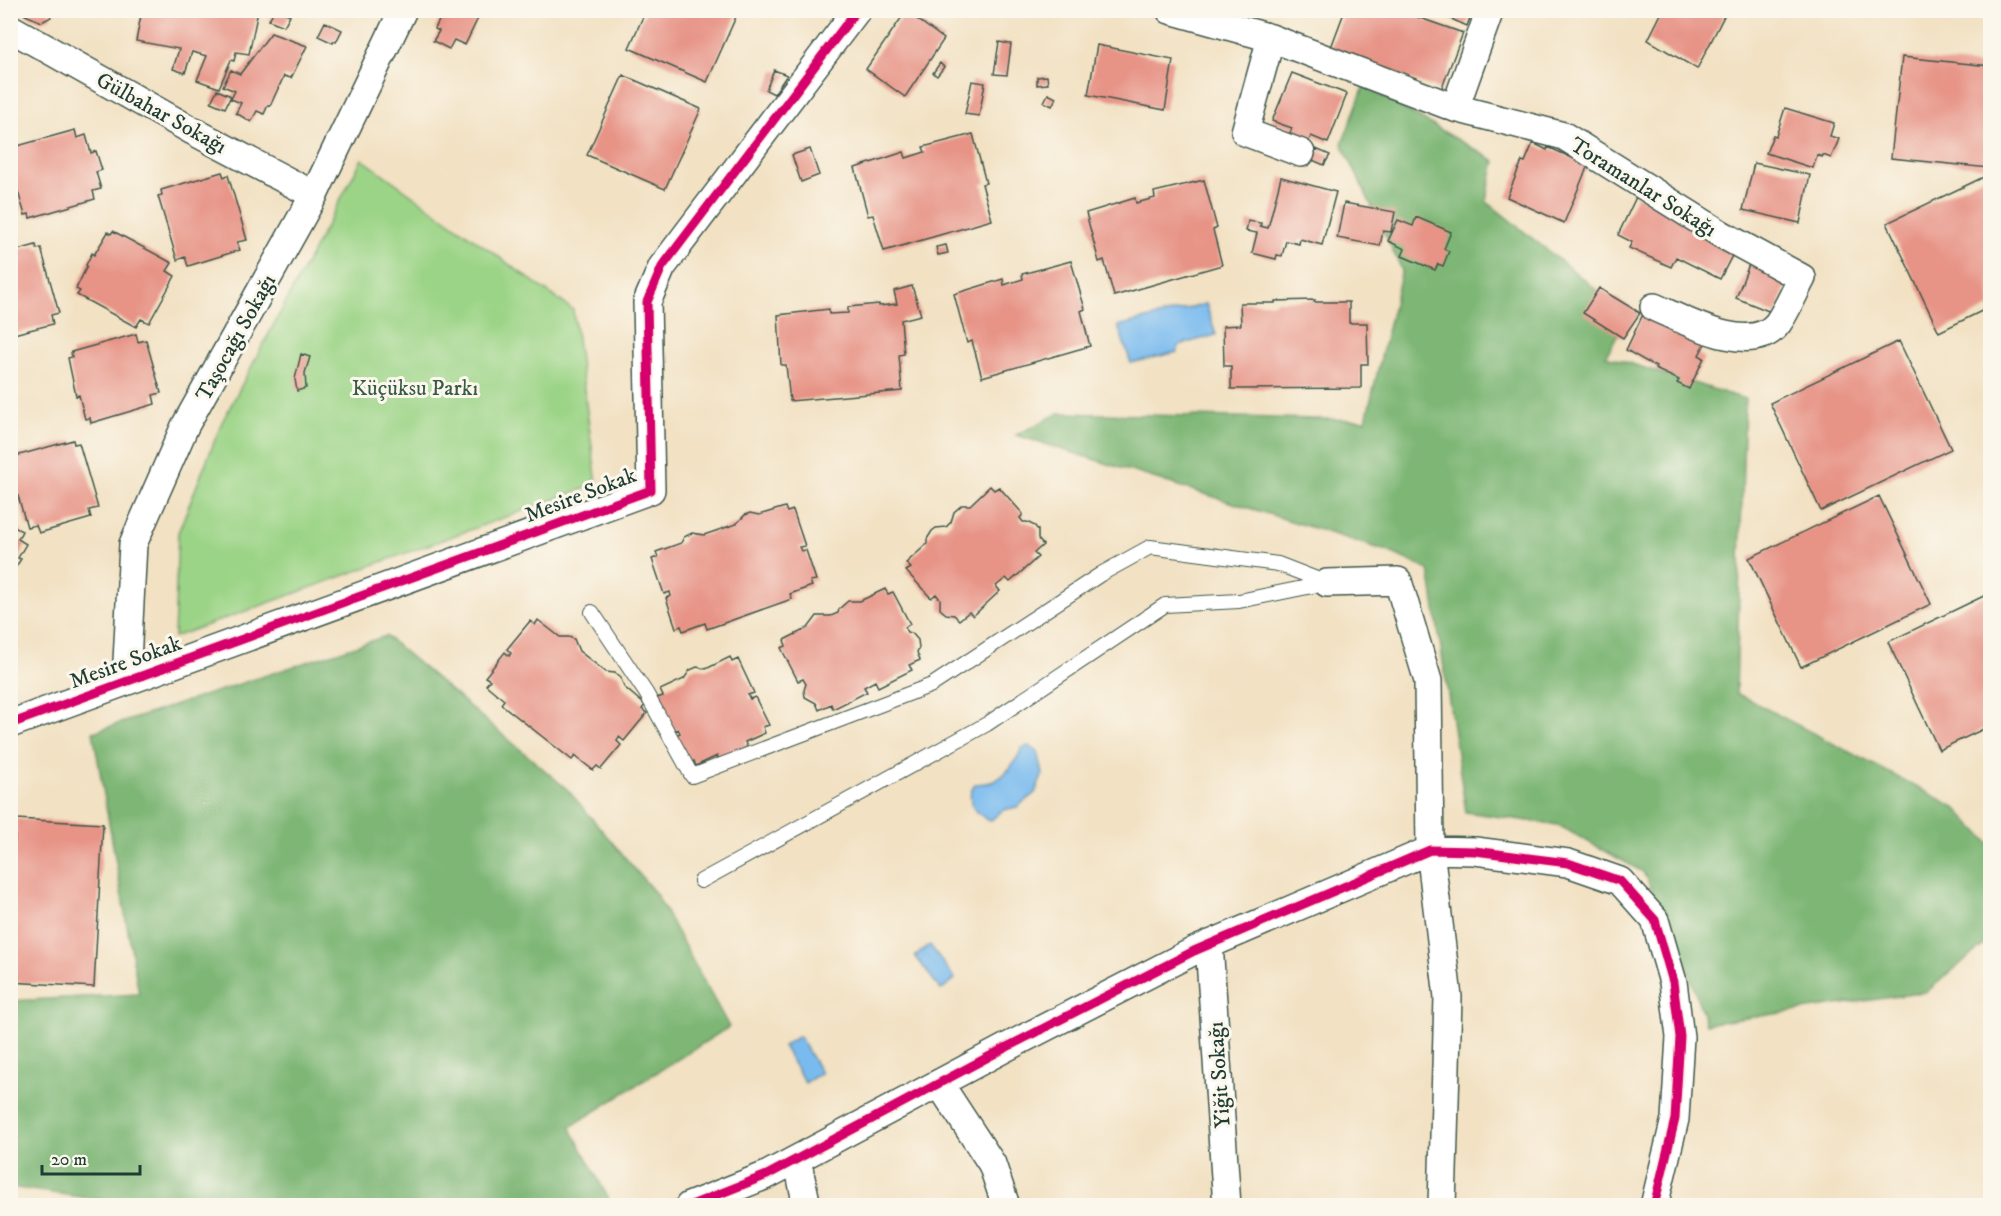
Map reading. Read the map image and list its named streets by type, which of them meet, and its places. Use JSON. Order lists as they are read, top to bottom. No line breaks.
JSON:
{"streets":{"street":["Gülbahar Sokağı","Toramanlar Sokağı","Taşocağı Sokağı","Mesire Sokak","Yiğit Sokağı"]},"crossings":[["Gülbahar Sokağı","Taşocağı Sokağı"],["Taşocağı Sokağı","Mesire Sokak"]],"parks":["Küçüksu Parkı"],"scale_bar":"20 m"}
